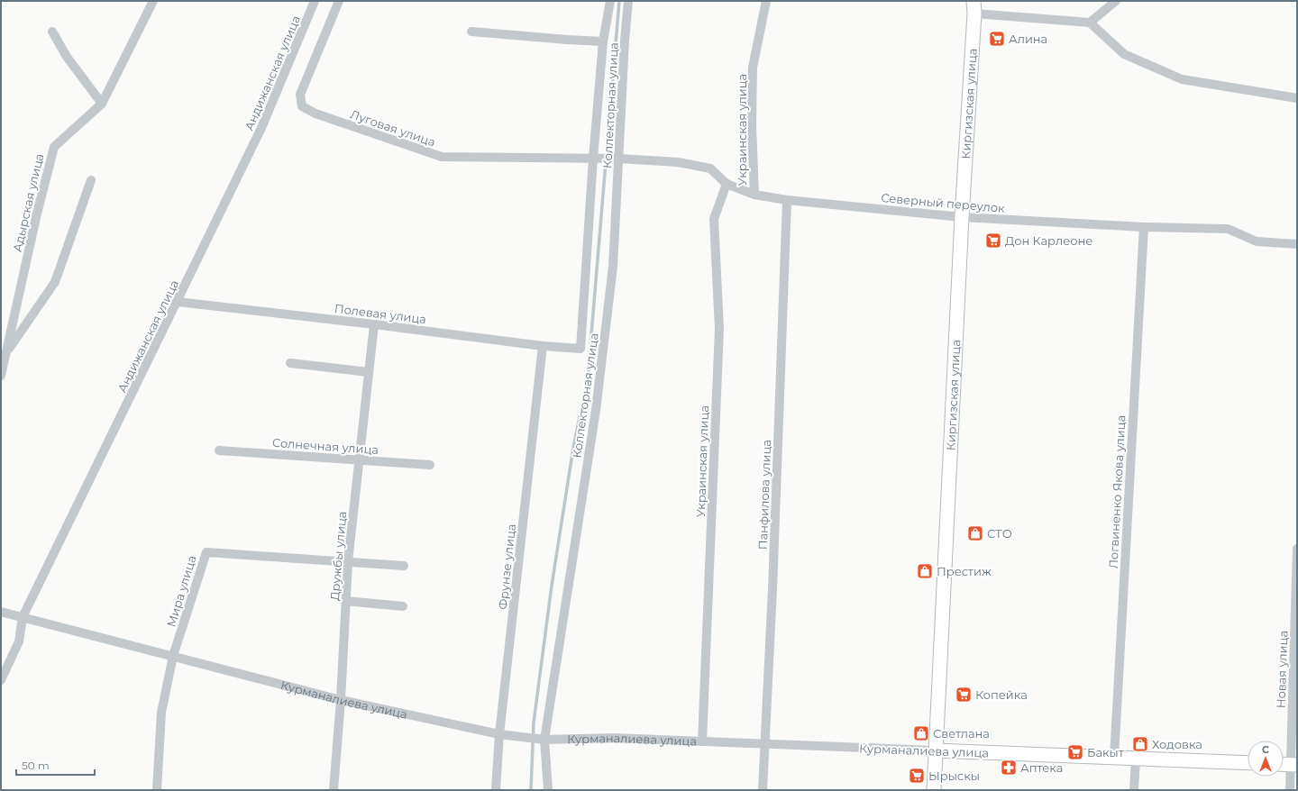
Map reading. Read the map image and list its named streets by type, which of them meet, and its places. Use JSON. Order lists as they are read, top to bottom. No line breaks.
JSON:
{"streets":{"main road":["Киргизская улица","Курманалиева улица"],"street":["Андижанская улица","Коллекторная улица","Луговая улица","Украинская улица","Адырская улица","Северный переулок","Полевая улица","Солнечная улица","Логвиненко Якова улица","Панфилова улица","Дружбы улица","Фрунзе улица","Мира улица","Новая улица"]},"crossings":[["Андижанская улица","Полевая улица"],["Андижанская улица","Курманалиева улица"],["Киргизская улица","Северный переулок"],["Киргизская улица","Курманалиева улица"],["Коллекторная улица","Луговая улица"],["Коллекторная улица","Северный переулок"],["Коллекторная улица","Полевая улица"],["Коллекторная улица","Курманалиева улица"],["Луговая улица","Северный переулок"],["Украинская улица","Северный переулок"],["Украинская улица","Курманалиева улица"],["Северный переулок","Логвиненко Якова улица"],["Северный переулок","Панфилова улица"],["Полевая улица","Дружбы улица"],["Полевая улица","Фрунзе улица"],["Солнечная улица","Дружбы улица"],["Логвиненко Якова улица","Курманалиева улица"],["Панфилова улица","Курманалиева улица"],["Дружбы улица","Мира улица"],["Дружбы улица","Курманалиева улица"],["Фрунзе улица","Курманалиева улица"],["Мира улица","Курманалиева улица"]],"places":{"supermarket":["Алина","Дон Карлеоне","Копейка","Бакыт","Ырыскы"],"shop":["СТО","Престиж","Светлана","Ходовка"],"pharmacy":["Аптека"]},"scale_bar":"50 m","north":"top"}
